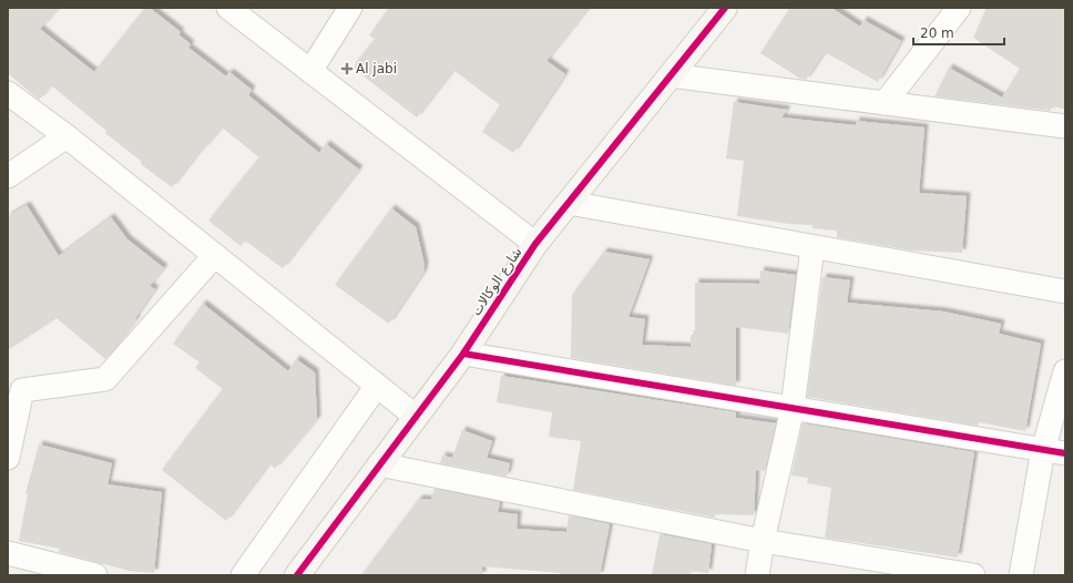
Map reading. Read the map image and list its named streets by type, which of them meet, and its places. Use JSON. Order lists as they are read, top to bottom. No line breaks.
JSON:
{"streets":{"street":["شارع الوكالات"]},"places":{"health":["Al jabi"]},"scale_bar":"20 m"}
